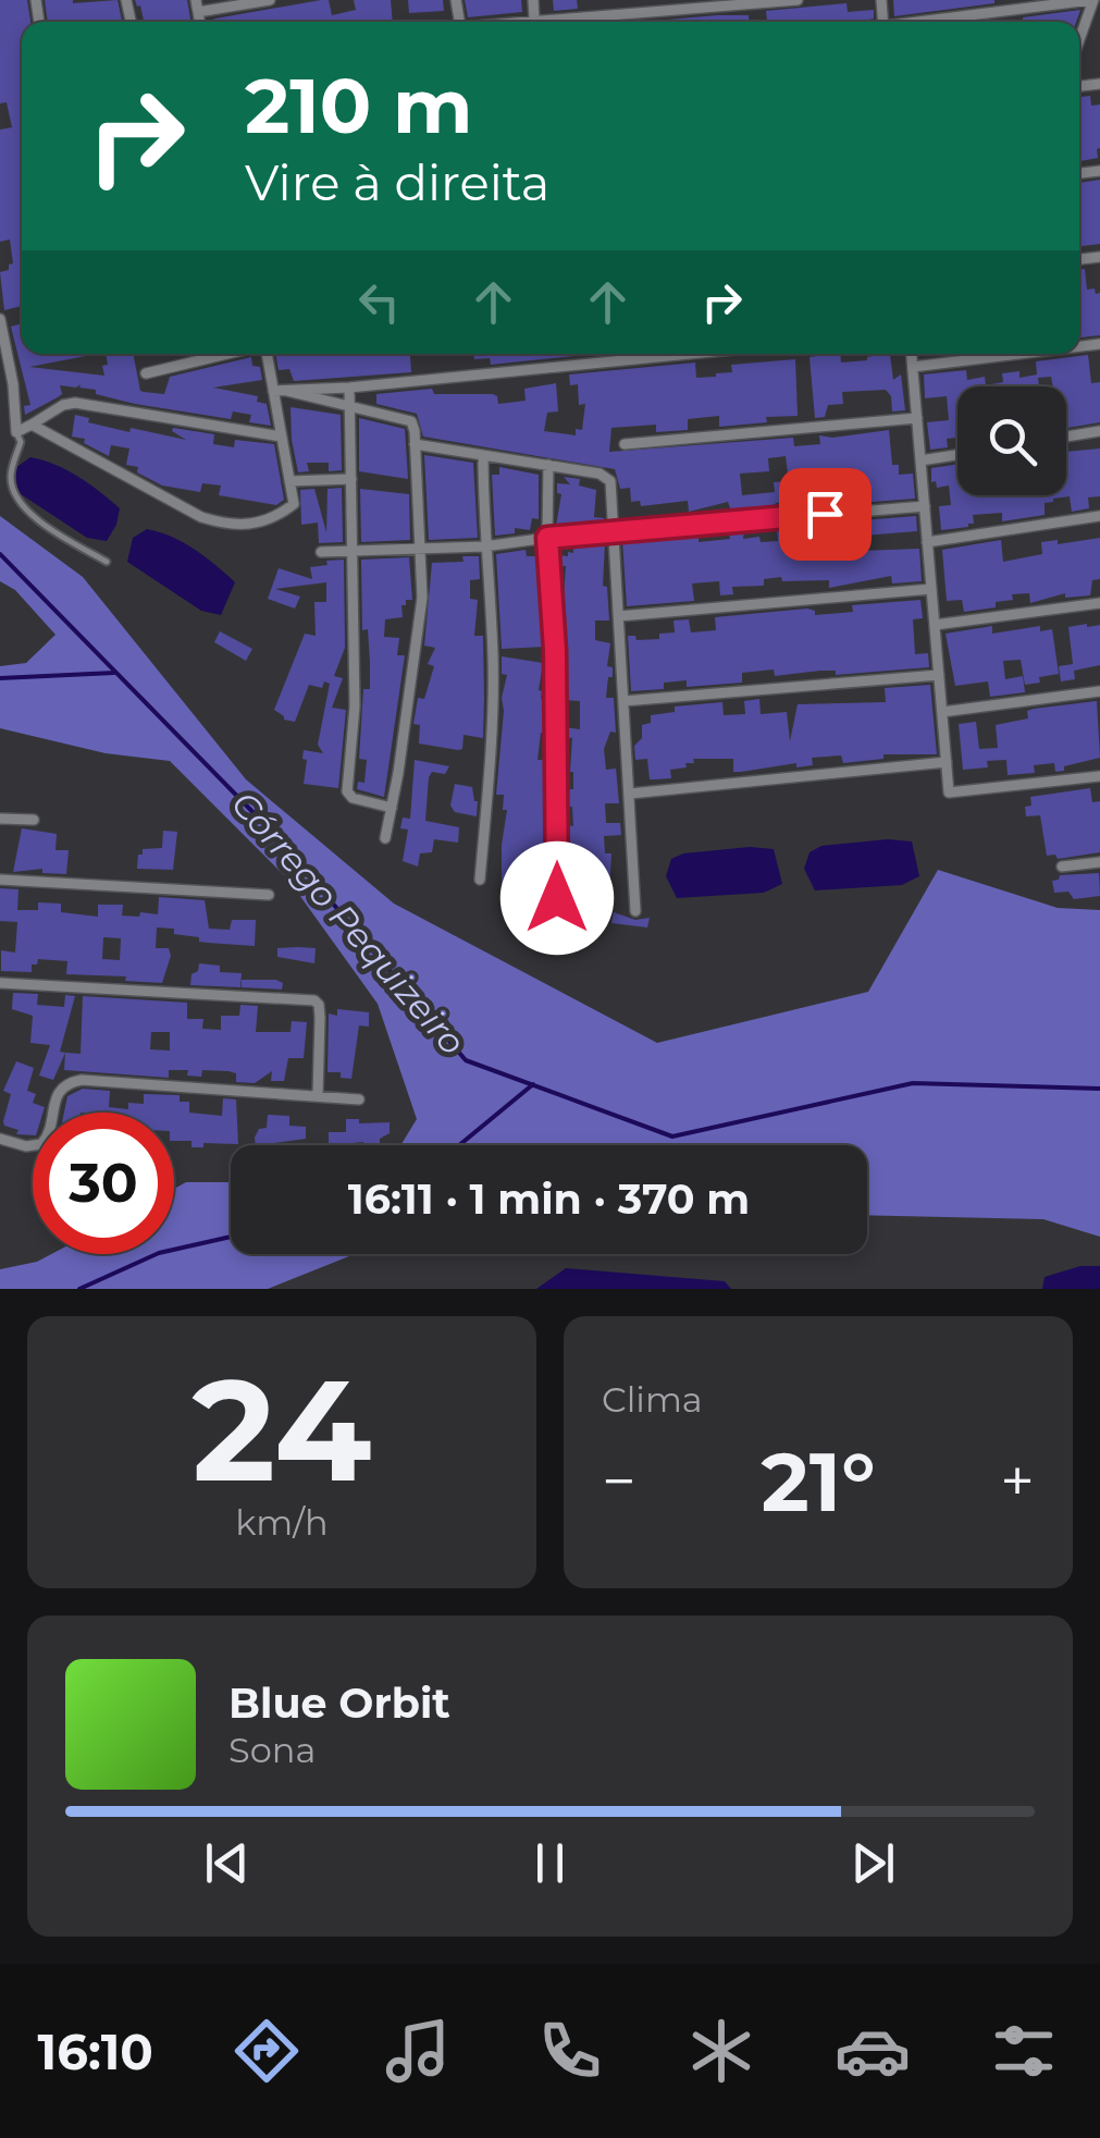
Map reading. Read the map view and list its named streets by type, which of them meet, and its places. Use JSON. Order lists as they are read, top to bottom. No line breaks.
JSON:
{"water":["Córrego Pequizeiro"],"page":{"turn":["210 m","Vire à direita"],"limit":"30","trip":"16:11 · 1 min · 370 m","tile":[["24","km/h"],"Clima"],"heat":["−","21°","+"],"song":["Blue Orbit","Sona"],"tabs":"16:10"}}
